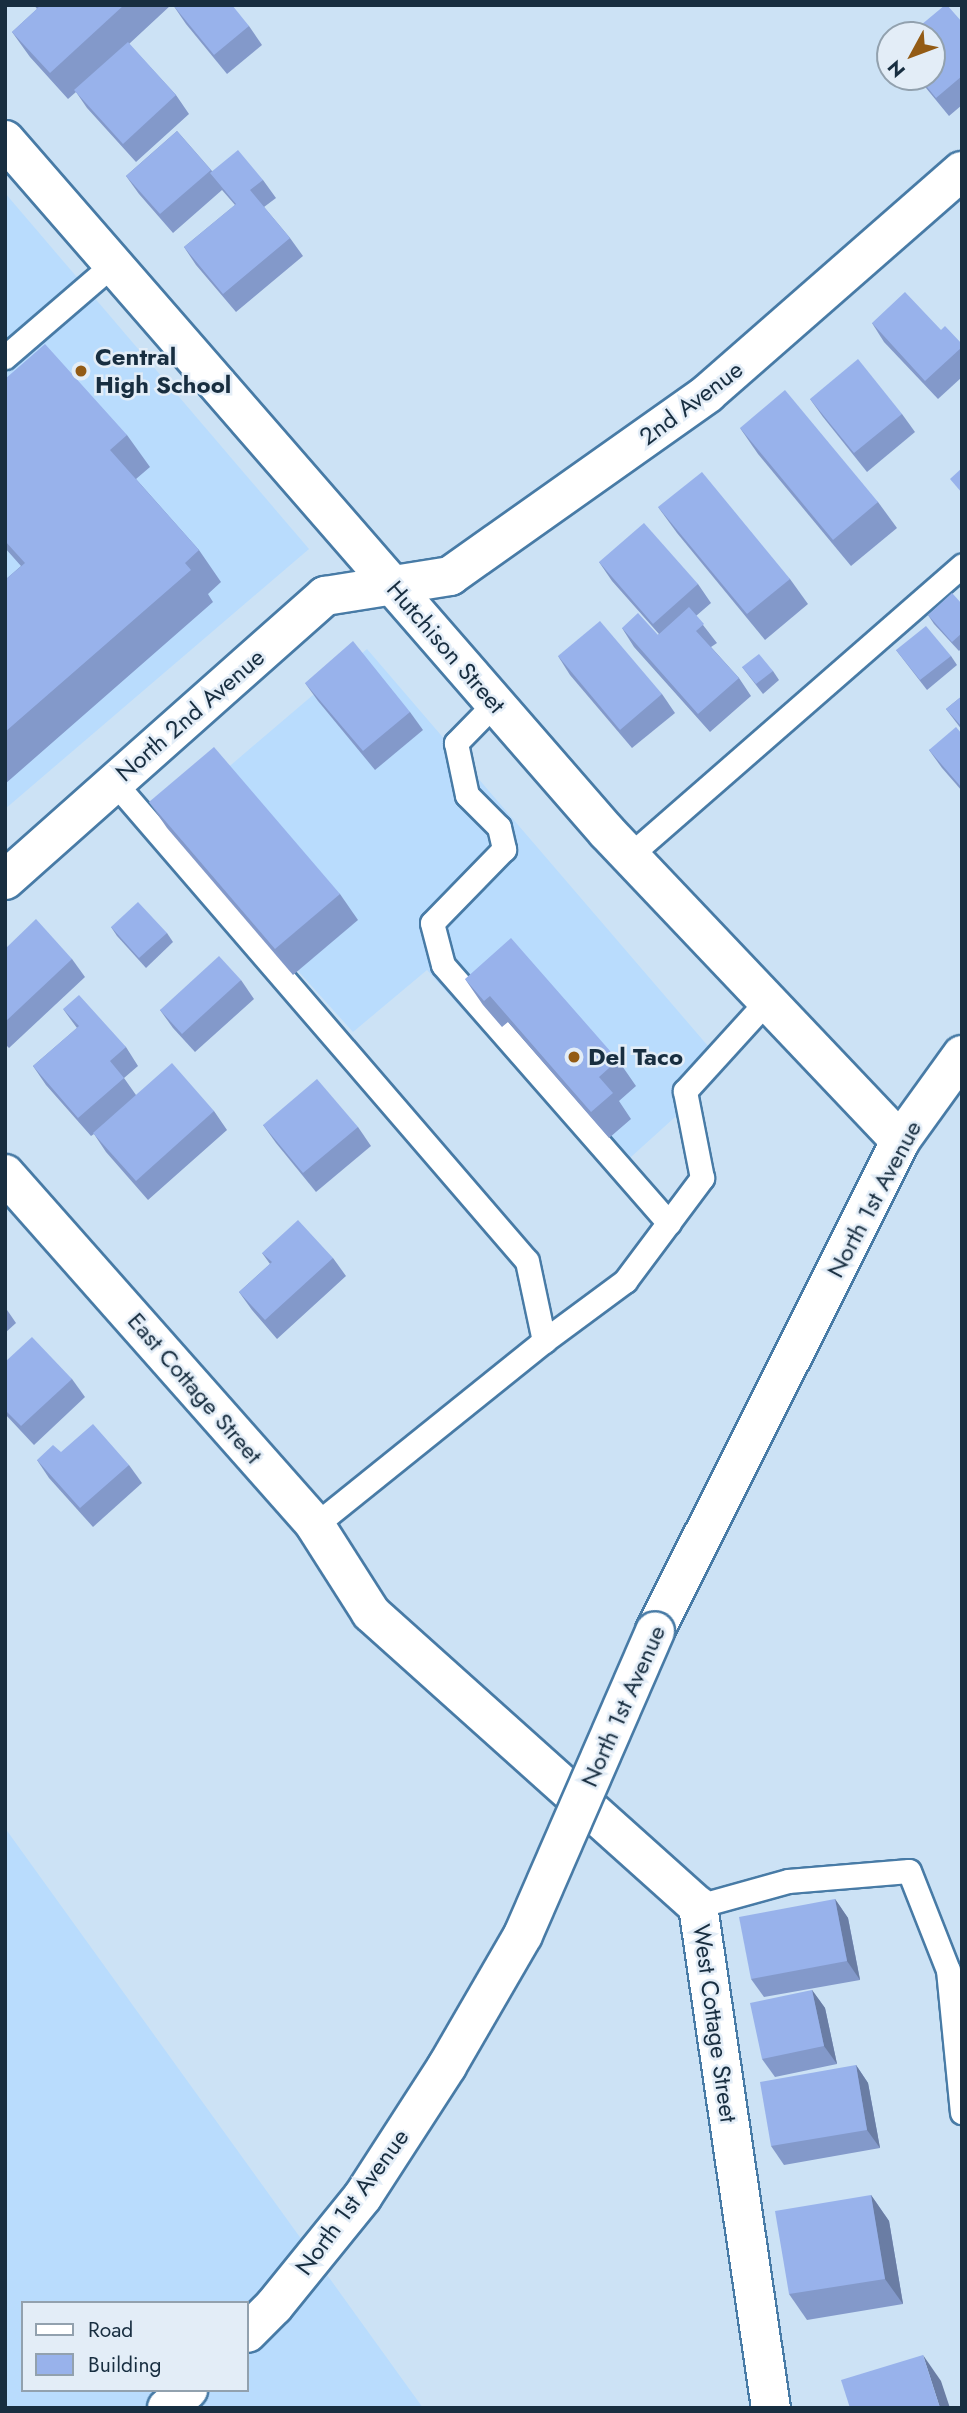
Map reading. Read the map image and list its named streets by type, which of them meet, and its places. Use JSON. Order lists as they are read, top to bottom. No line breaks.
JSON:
{"streets":{"street":["2nd Avenue","Hutchison Street","North 2nd Avenue","North 1st Avenue","East Cottage Street","West Cottage Street"]},"crossings":[["2nd Avenue","Hutchison Street"],["2nd Avenue","North 2nd Avenue"],["Hutchison Street","North 2nd Avenue"],["Hutchison Street","North 1st Avenue"],["East Cottage Street","West Cottage Street"]],"places":["Central High School","Del Taco"],"legend":["Road","Building"],"north":"bottom left"}
